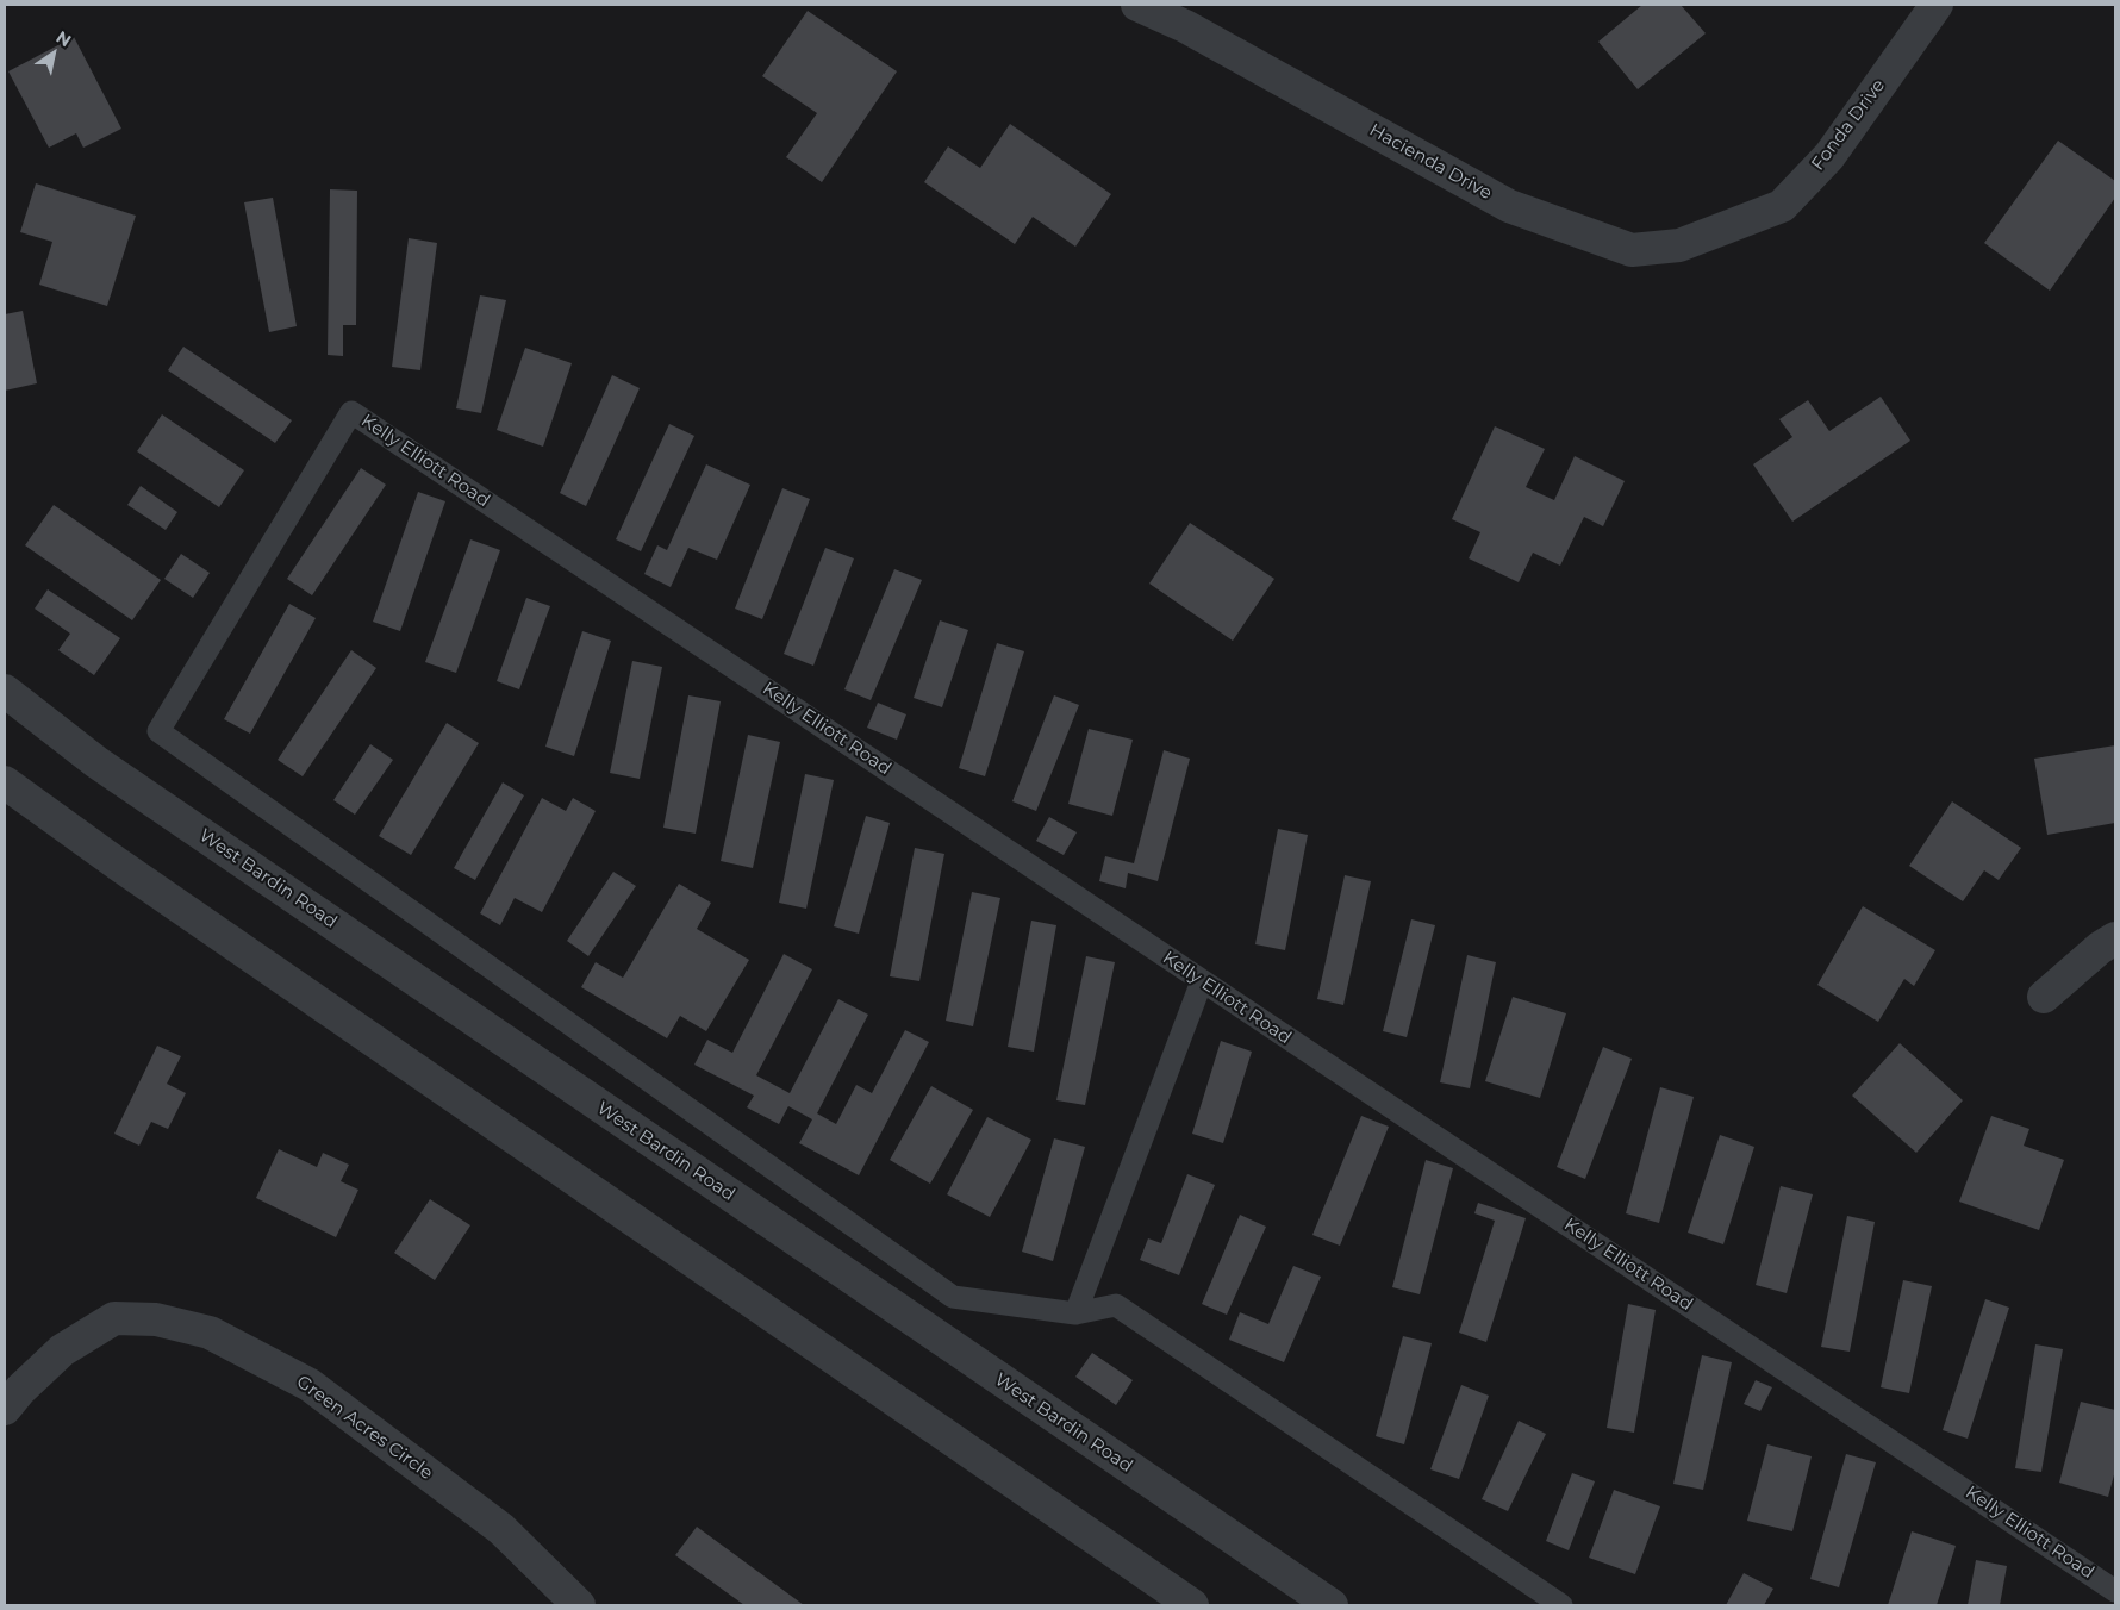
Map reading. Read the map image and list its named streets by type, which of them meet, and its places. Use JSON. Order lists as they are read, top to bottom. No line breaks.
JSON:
{"streets":{"street":["Fonda Drive","Hacienda Drive","West Bardin Road","Green Acres Circle"],"lane":["Kelly Elliott Road"]},"crossings":[["Fonda Drive","Hacienda Drive"]],"north":"top right"}
